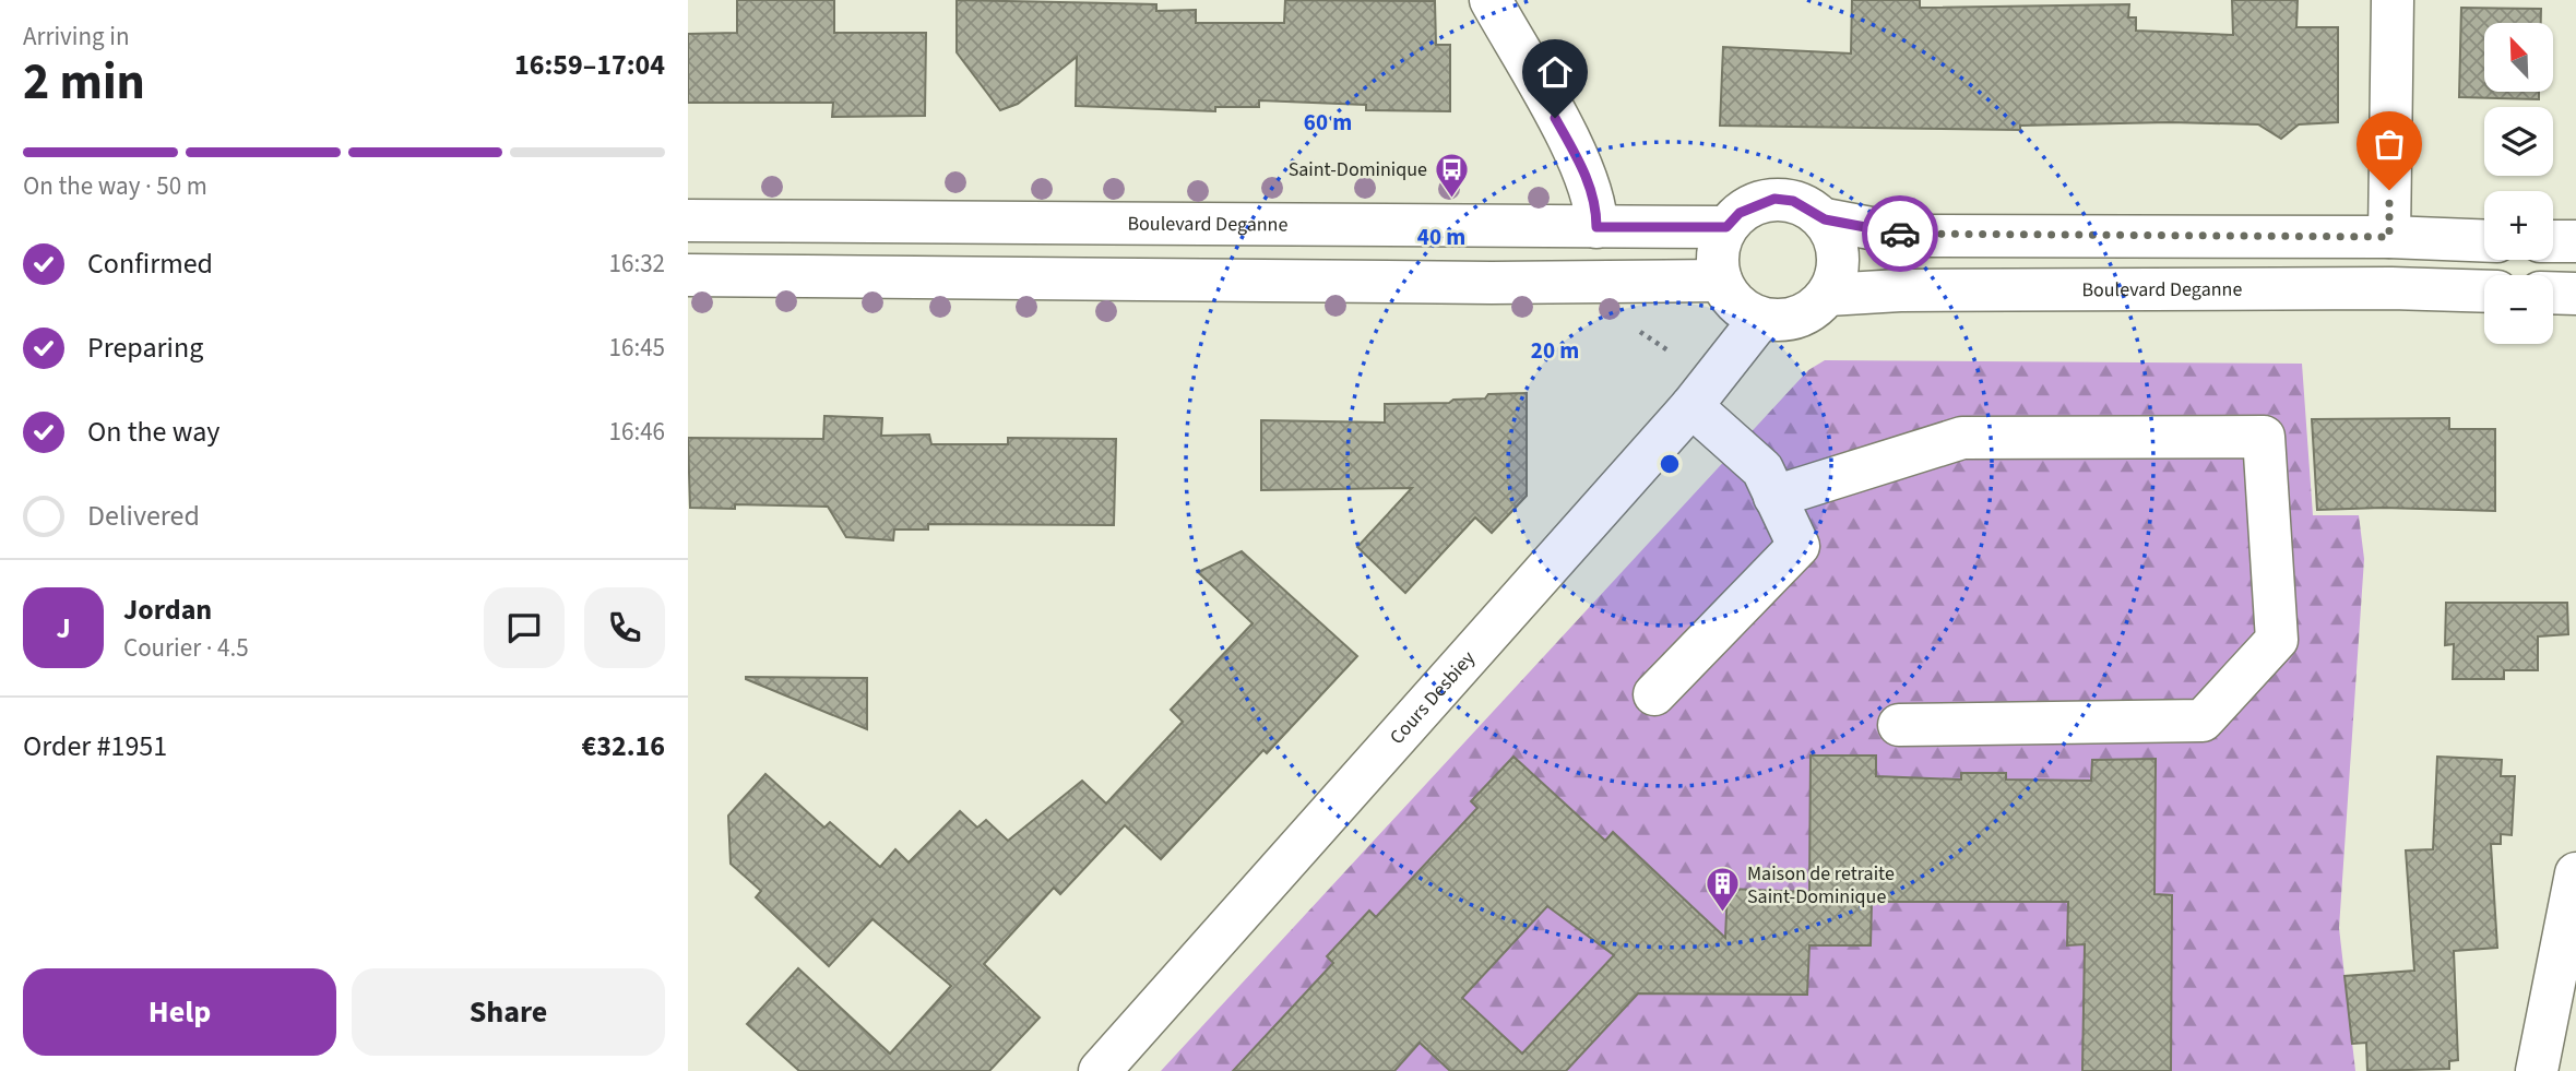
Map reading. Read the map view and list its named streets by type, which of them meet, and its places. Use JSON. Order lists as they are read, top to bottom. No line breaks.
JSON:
{"streets":{"street":["Boulevard Deganne","Cours Desbiey"]},"crossings":[["Boulevard Deganne","Cours Desbiey"]],"places":{"bus stop":["Saint-Dominique"],"building":["Maison de retraite Saint-Dominique"]},"north":"top left","page":{"heading":["2 min","Arriving in","16:59–17:04"],"panel":["Jordan","Courier · 4.5","Order #1951","€32.16"],"map_buttons":["+","−"],"bar":"On the way · 50 m","list":[["Confirmed","16:32"],["Preparing","16:45"],["On the way","16:46"],"Delivered"],"round":"J","buttons":["Help","Share"]},"rings":["60 m","40 m","20 m"]}
